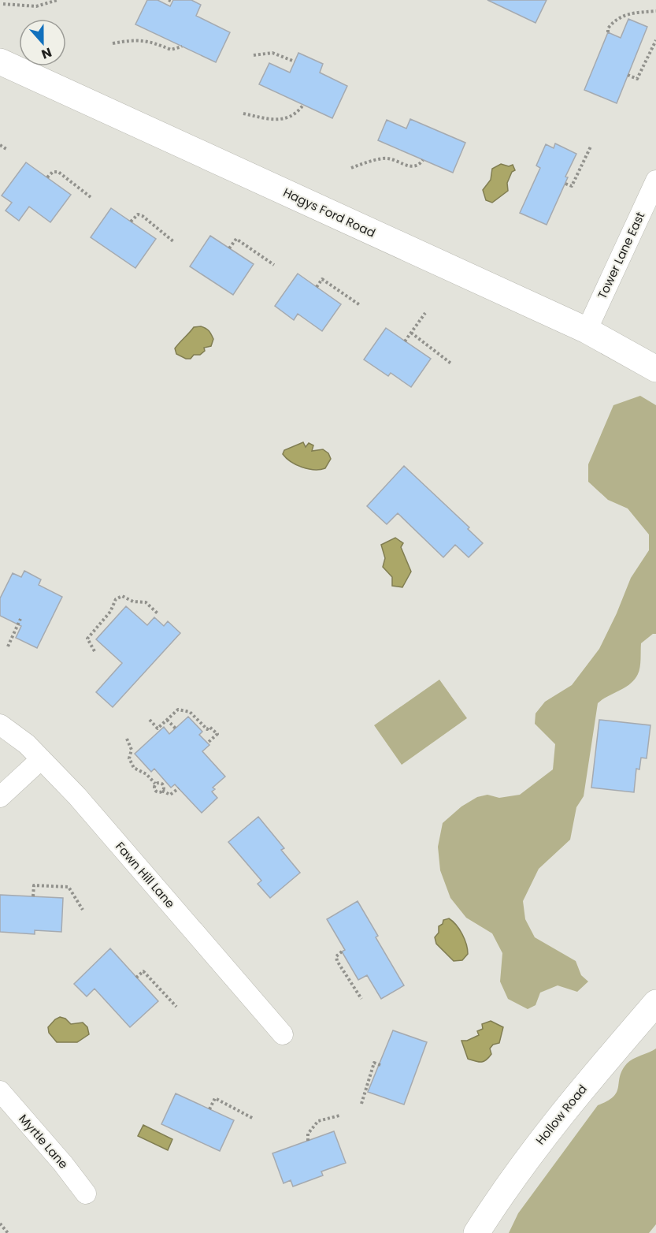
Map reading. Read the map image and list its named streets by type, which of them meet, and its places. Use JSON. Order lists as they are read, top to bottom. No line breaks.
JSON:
{"streets":{"street":["Hagys Ford Road","Tower Lane East","Fawn Hill Lane","Hollow Road","Myrtle Lane"]},"crossings":[["Hagys Ford Road","Tower Lane East"]],"north":"bottom"}
